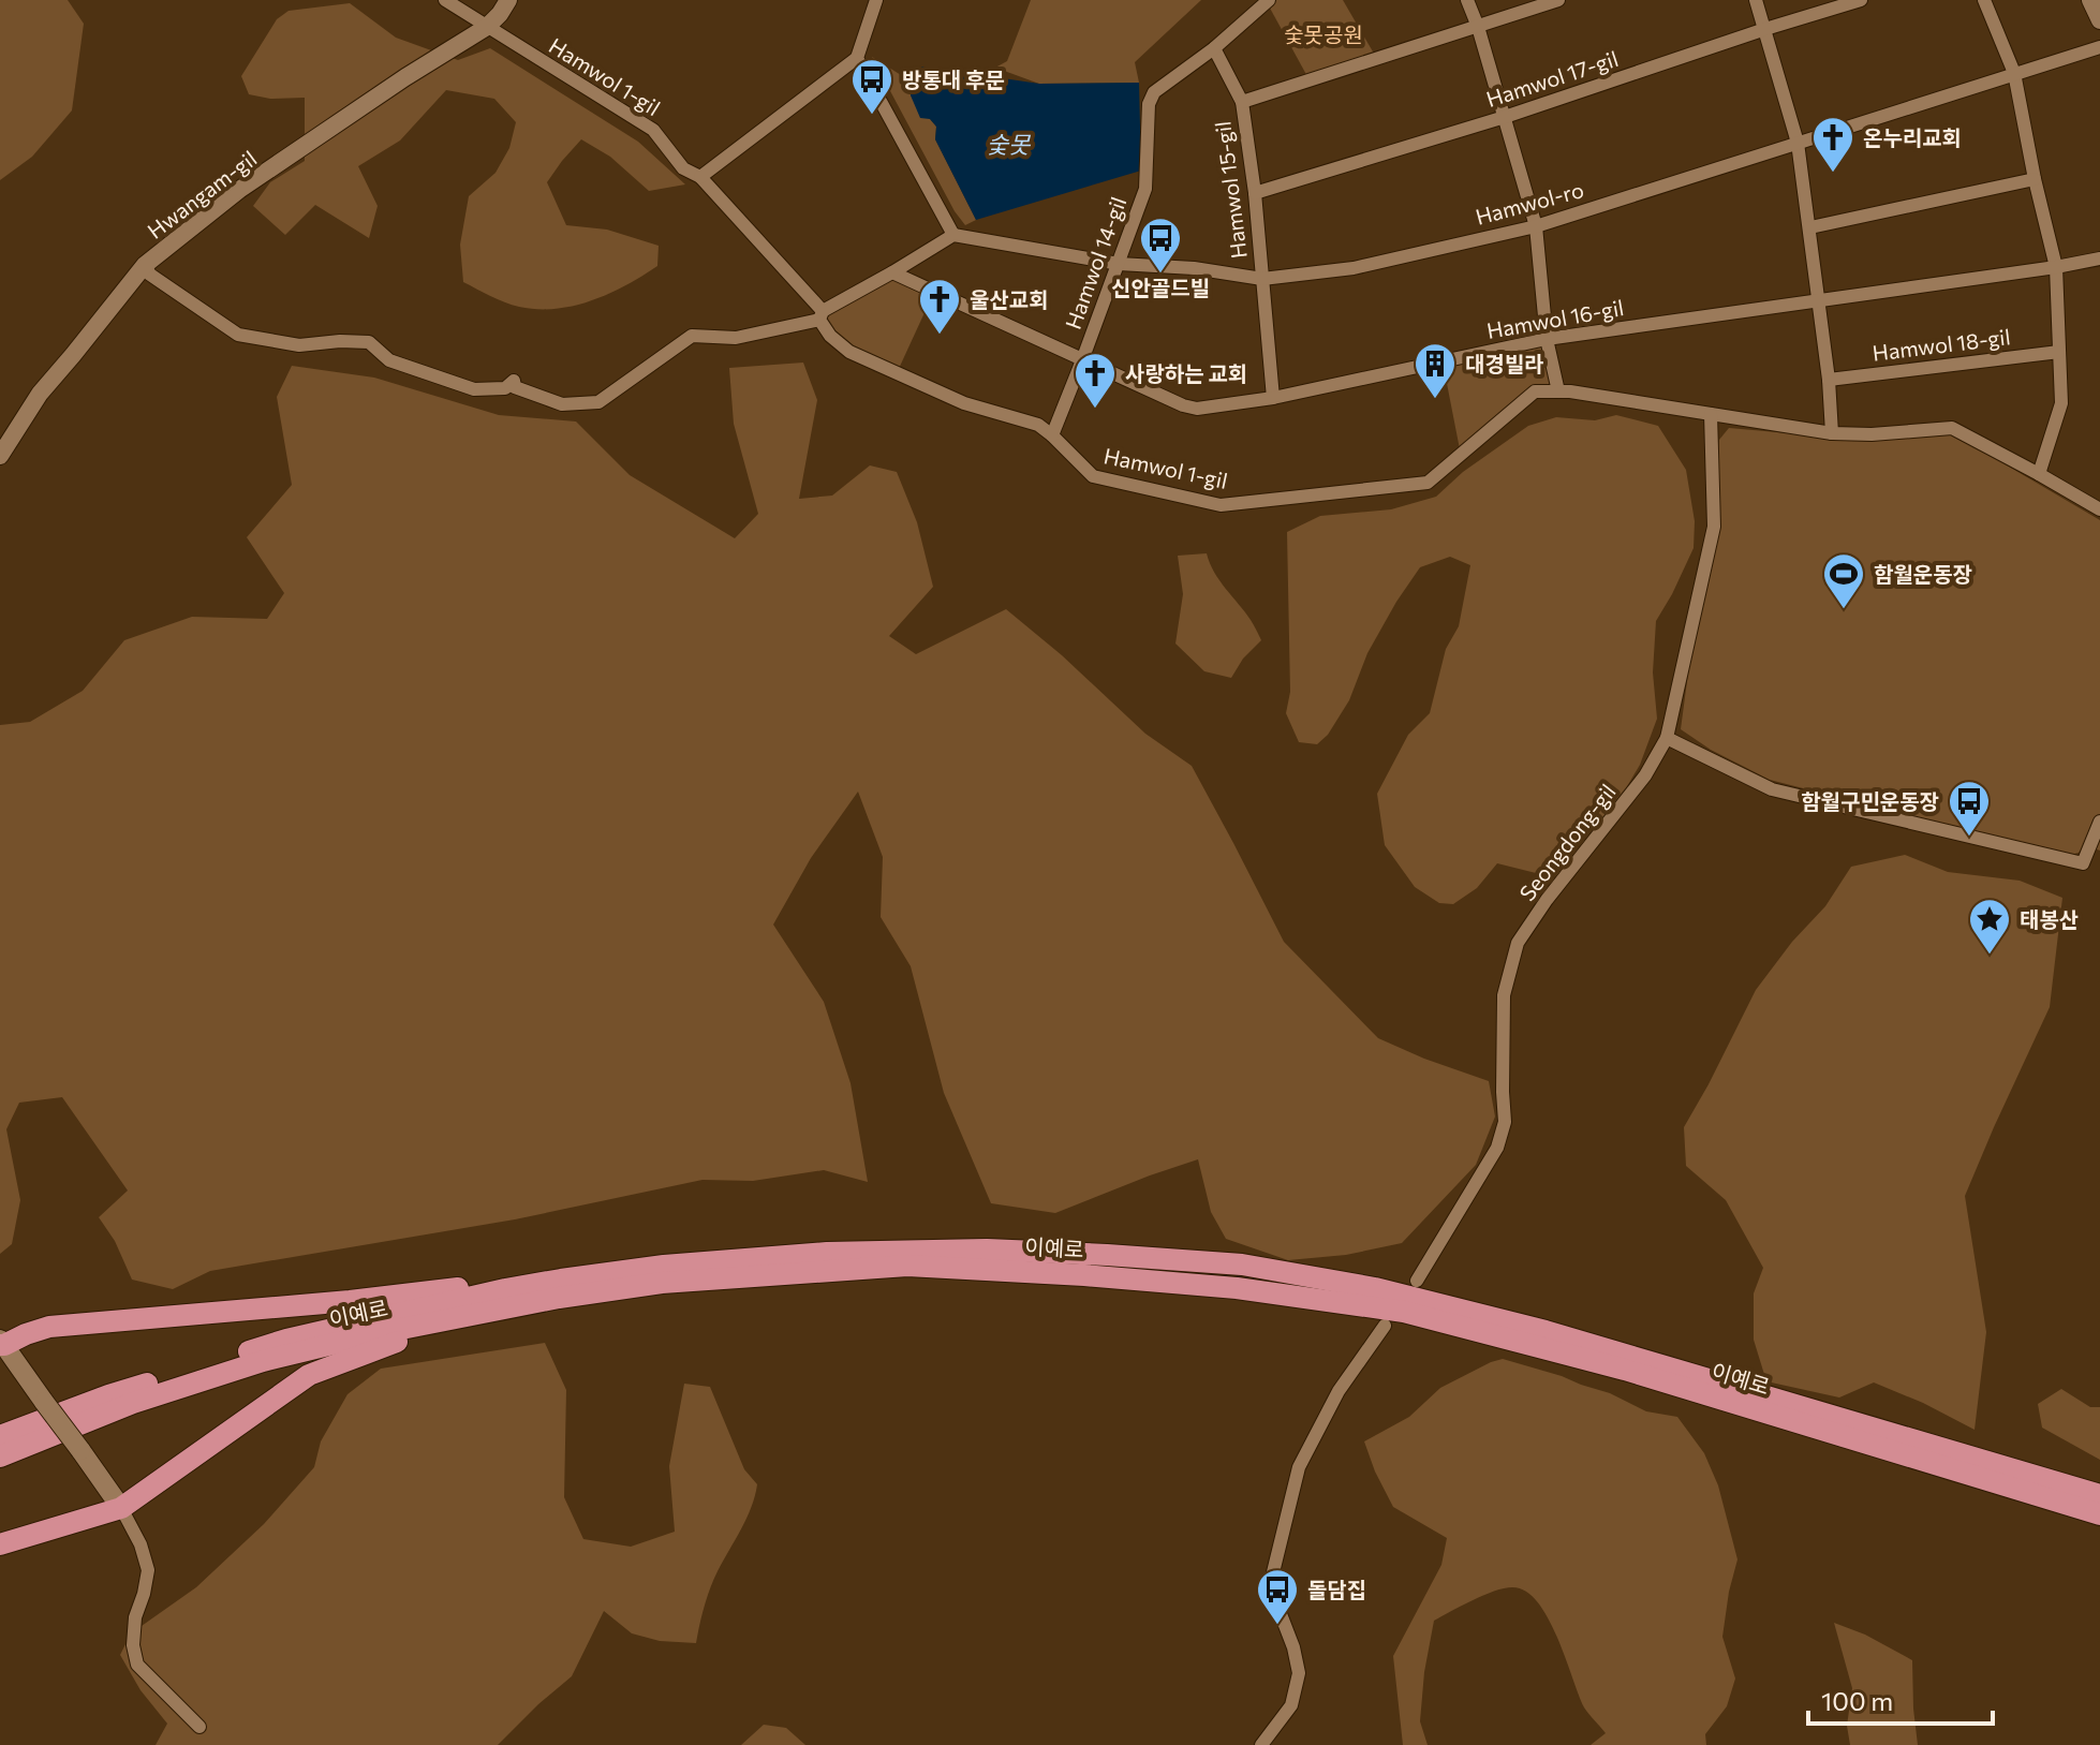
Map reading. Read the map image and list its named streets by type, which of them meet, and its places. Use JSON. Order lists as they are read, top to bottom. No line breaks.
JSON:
{"streets":{"highway":["이예로"],"street":["Hamwol 1-gil","Hamwol 17-gil","Hamwol 15-gil","Hwangam-gil","Hamwol-ro","Hamwol 14-gil","Hamwol 16-gil","Hamwol 18-gil","Seongdong-gil"]},"crossings":[["Hamwol 1-gil","Hwangam-gil"],["Hamwol 1-gil","Hamwol 14-gil"],["Hamwol 1-gil","Seongdong-gil"],["Hamwol 17-gil","Hamwol 15-gil"],["Hamwol 15-gil","Hamwol-ro"],["Hamwol 15-gil","Hamwol 16-gil"],["Hamwol-ro","Hamwol 14-gil"],["Hamwol 14-gil","Hamwol 16-gil"]],"water":["숯못"],"parks":["숯못공원"],"places":{"bus stop":["방통대 후문","신안골드빌","함월구민운동장","돌담집"],"church":["온누리교회","울산교회","사랑하는 교회"],"building":["대경빌라"],"sports":["함월운동장"],"place":["태봉산"]},"scale_bar":"100 m"}
